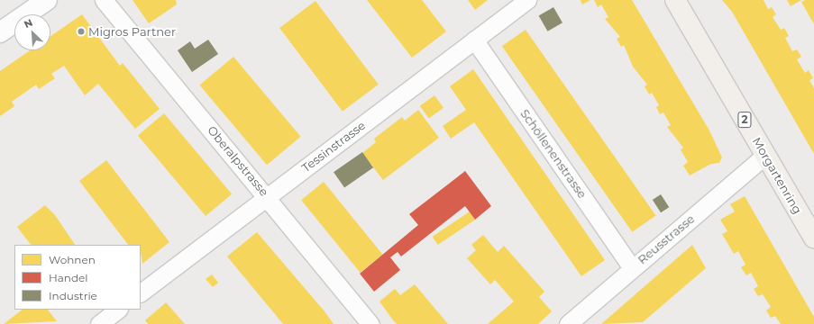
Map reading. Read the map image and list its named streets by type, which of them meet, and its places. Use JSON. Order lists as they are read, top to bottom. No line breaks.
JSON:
{"streets":{"main road":["2","Morgartenring"],"street":["Tessinstrasse","Schöllenenstrasse","Oberalpstrasse","Reusstrasse"]},"crossings":[["Tessinstrasse","Schöllenenstrasse"],["Tessinstrasse","Oberalpstrasse"],["Schöllenenstrasse","Reusstrasse"],["Morgartenring","Reusstrasse"]],"places":["Migros Partner"],"legend":["Wohnen","Handel","Industrie"],"north":"top left"}
